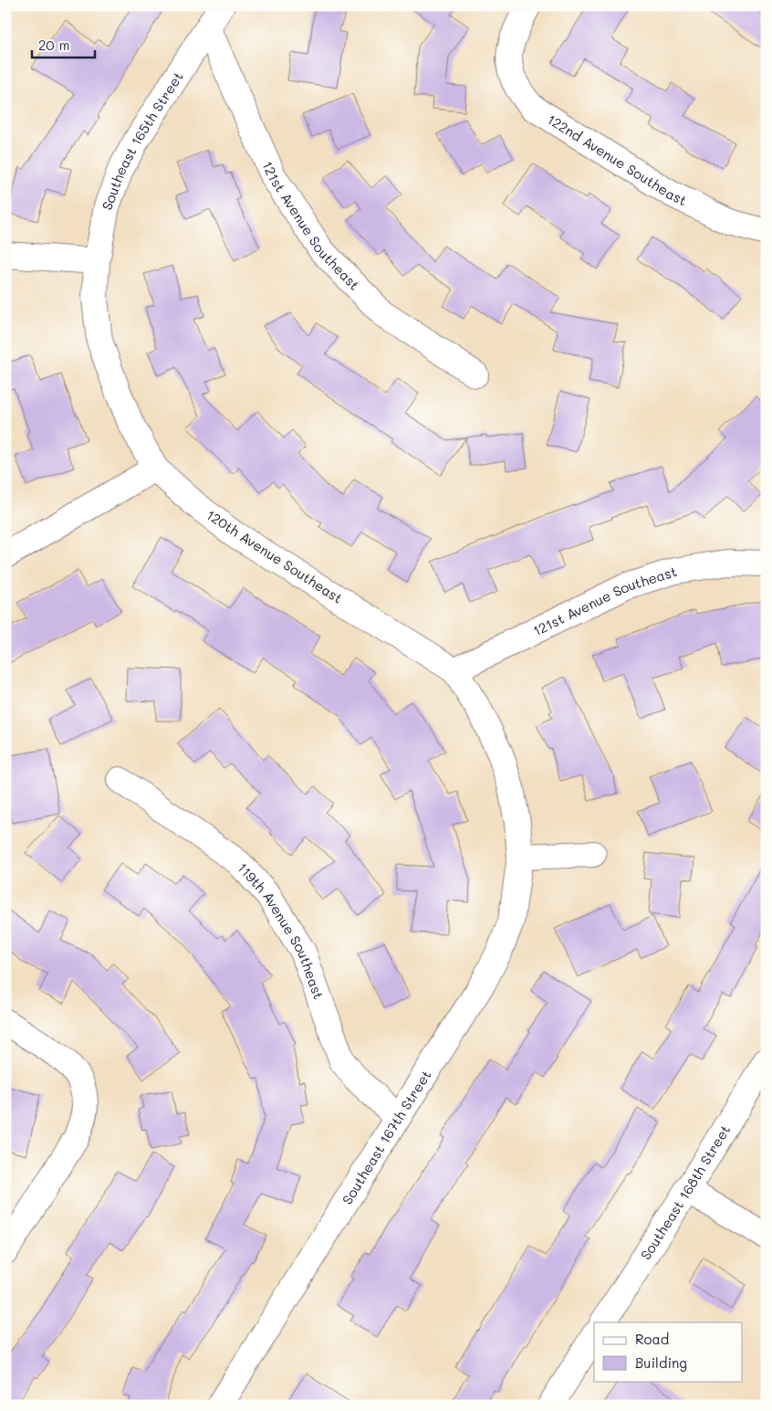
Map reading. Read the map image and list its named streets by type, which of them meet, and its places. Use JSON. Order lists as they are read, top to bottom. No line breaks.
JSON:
{"streets":{"street":["Southeast 165th Street","122nd Avenue Southeast","121st Avenue Southeast","120th Avenue Southeast","119th Avenue Southeast","Southeast 167th Street","Southeast 168th Street"]},"crossings":[["Southeast 165th Street","121st Avenue Southeast"],["Southeast 165th Street","120th Avenue Southeast"],["121st Avenue Southeast","120th Avenue Southeast"],["121st Avenue Southeast","Southeast 167th Street"],["120th Avenue Southeast","Southeast 167th Street"],["119th Avenue Southeast","Southeast 167th Street"]],"legend":["Road","Building"],"scale_bar":"20 m"}
